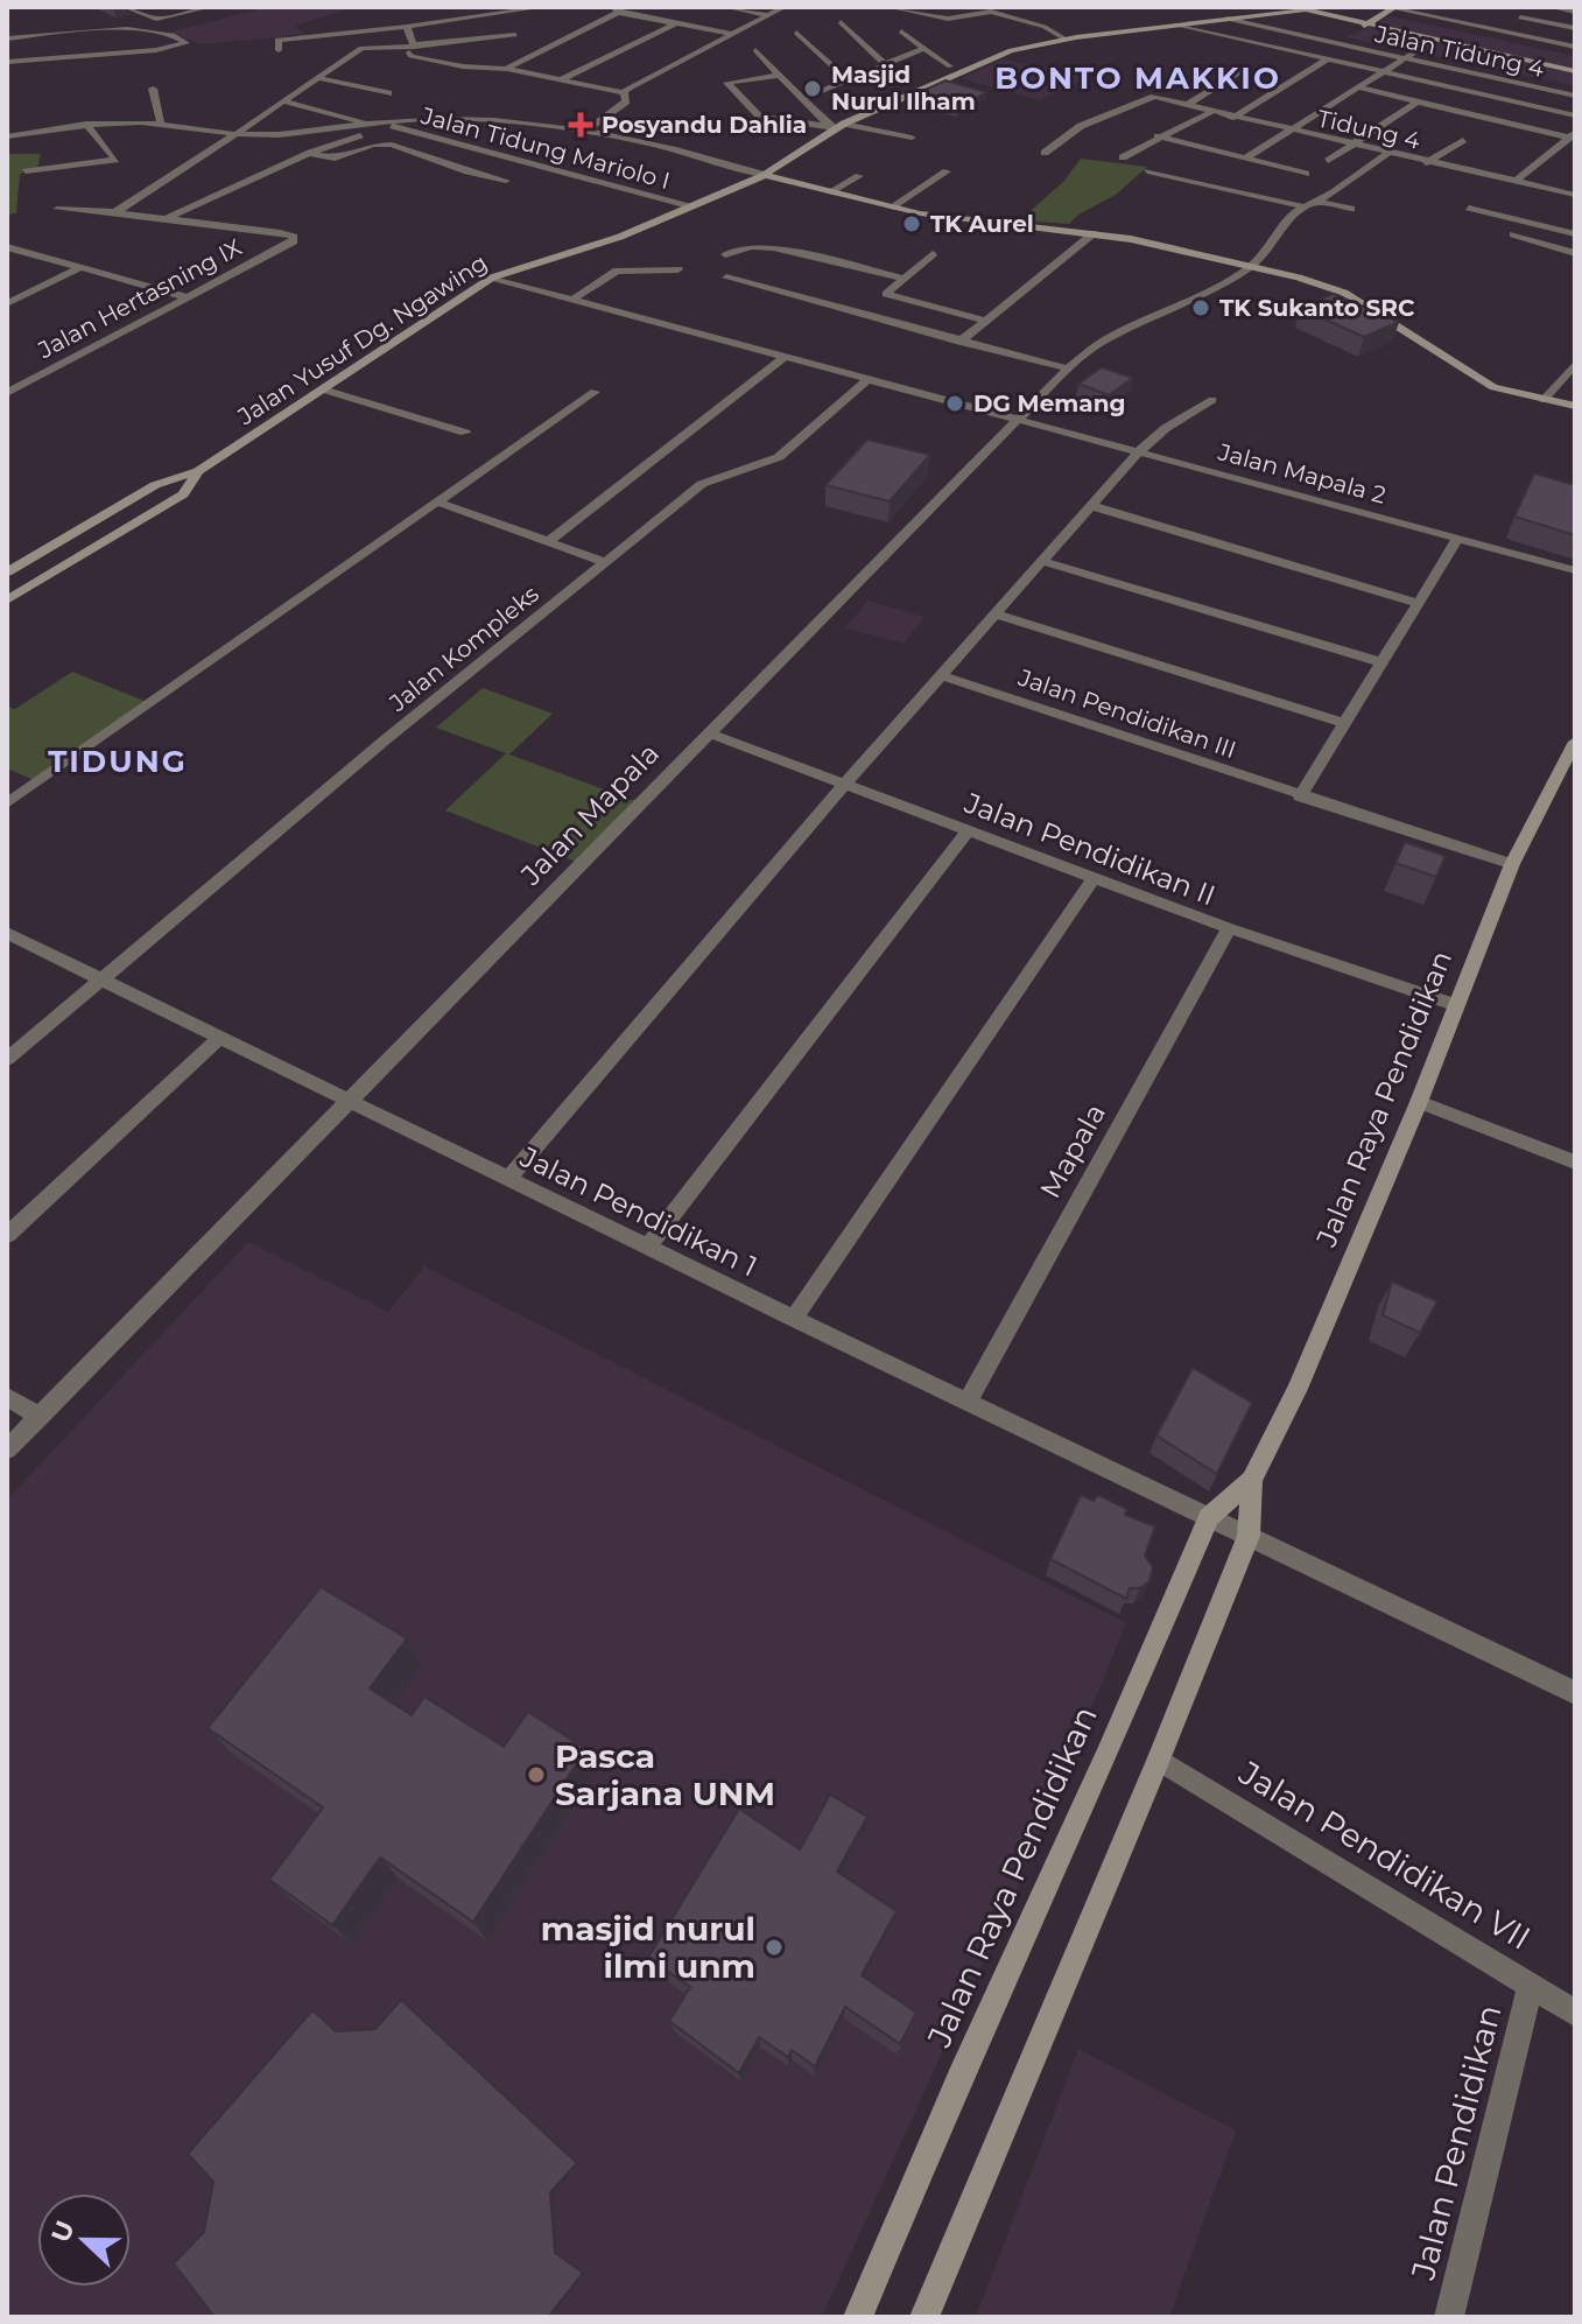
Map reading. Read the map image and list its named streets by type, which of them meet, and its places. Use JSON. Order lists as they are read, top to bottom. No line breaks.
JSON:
{"streets":{"street":["Jalan Tidung 4","Tidung 4","Jalan Tidung Mariolo I","Jalan Hertasning IX","Jalan Yusuf Dg. Ngawing","Jalan Mapala 2","Jalan Kompleks","Jalan Pendidikan III","Jalan Mapala","Jalan Pendidikan II","Jalan Raya Pendidikan","Mapala","Jalan Pendidikan 1","Jalan Pendidikan VII","Jalan Pendidikan"]},"crossings":[["Jalan Tidung 4","Jalan Yusuf Dg. Ngawing"],["Jalan Tidung Mariolo I","Jalan Yusuf Dg. Ngawing"],["Jalan Yusuf Dg. Ngawing","Jalan Mapala 2"],["Jalan Mapala 2","Jalan Kompleks"],["Jalan Mapala 2","Jalan Mapala"],["Jalan Kompleks","Jalan Pendidikan 1"],["Jalan Pendidikan III","Jalan Raya Pendidikan"],["Jalan Mapala","Jalan Pendidikan II"],["Jalan Mapala","Jalan Pendidikan 1"],["Jalan Pendidikan II","Jalan Raya Pendidikan"],["Jalan Pendidikan II","Mapala"],["Jalan Raya Pendidikan","Jalan Pendidikan 1"],["Jalan Raya Pendidikan","Jalan Pendidikan VII"],["Mapala","Jalan Pendidikan 1"],["Jalan Pendidikan VII","Jalan Pendidikan"]],"districts":["BONTO MAKKIO","TIDUNG"],"places":{"other":["Masjid Nurul Ilham","TK Aurel","TK Sukanto SRC","DG Memang","Pasca Sarjana UNM","masjid nurul ilmi unm"],"health":["Posyandu Dahlia"]},"north":"left"}
